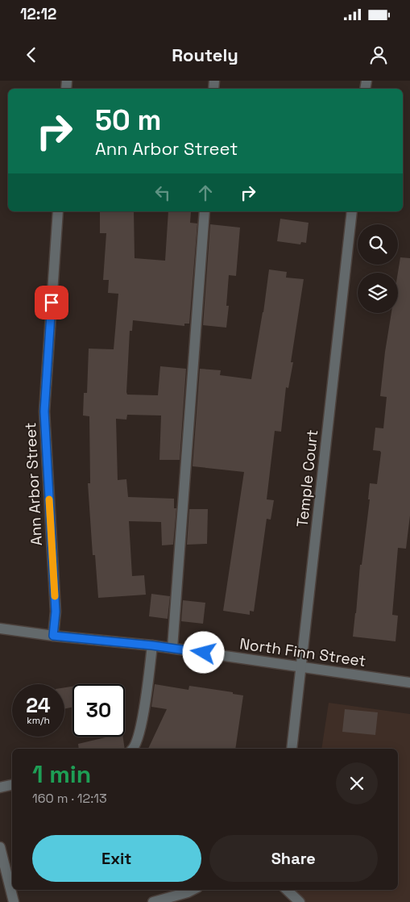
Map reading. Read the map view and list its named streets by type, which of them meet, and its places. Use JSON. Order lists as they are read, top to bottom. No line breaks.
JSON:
{"streets":{"street":["Temple Court","Ann Arbor Street","North Finn Street"]},"crossings":[["Temple Court","North Finn Street"],["Ann Arbor Street","North Finn Street"]],"page":{"status":"12:12","header":"Routely","turn":["50 m","Ann Arbor Street"],"speed":"24 km/h","limit":"30","heading":["1 min","160 m · 12:13"],"buttons":["Exit","Share"]}}
